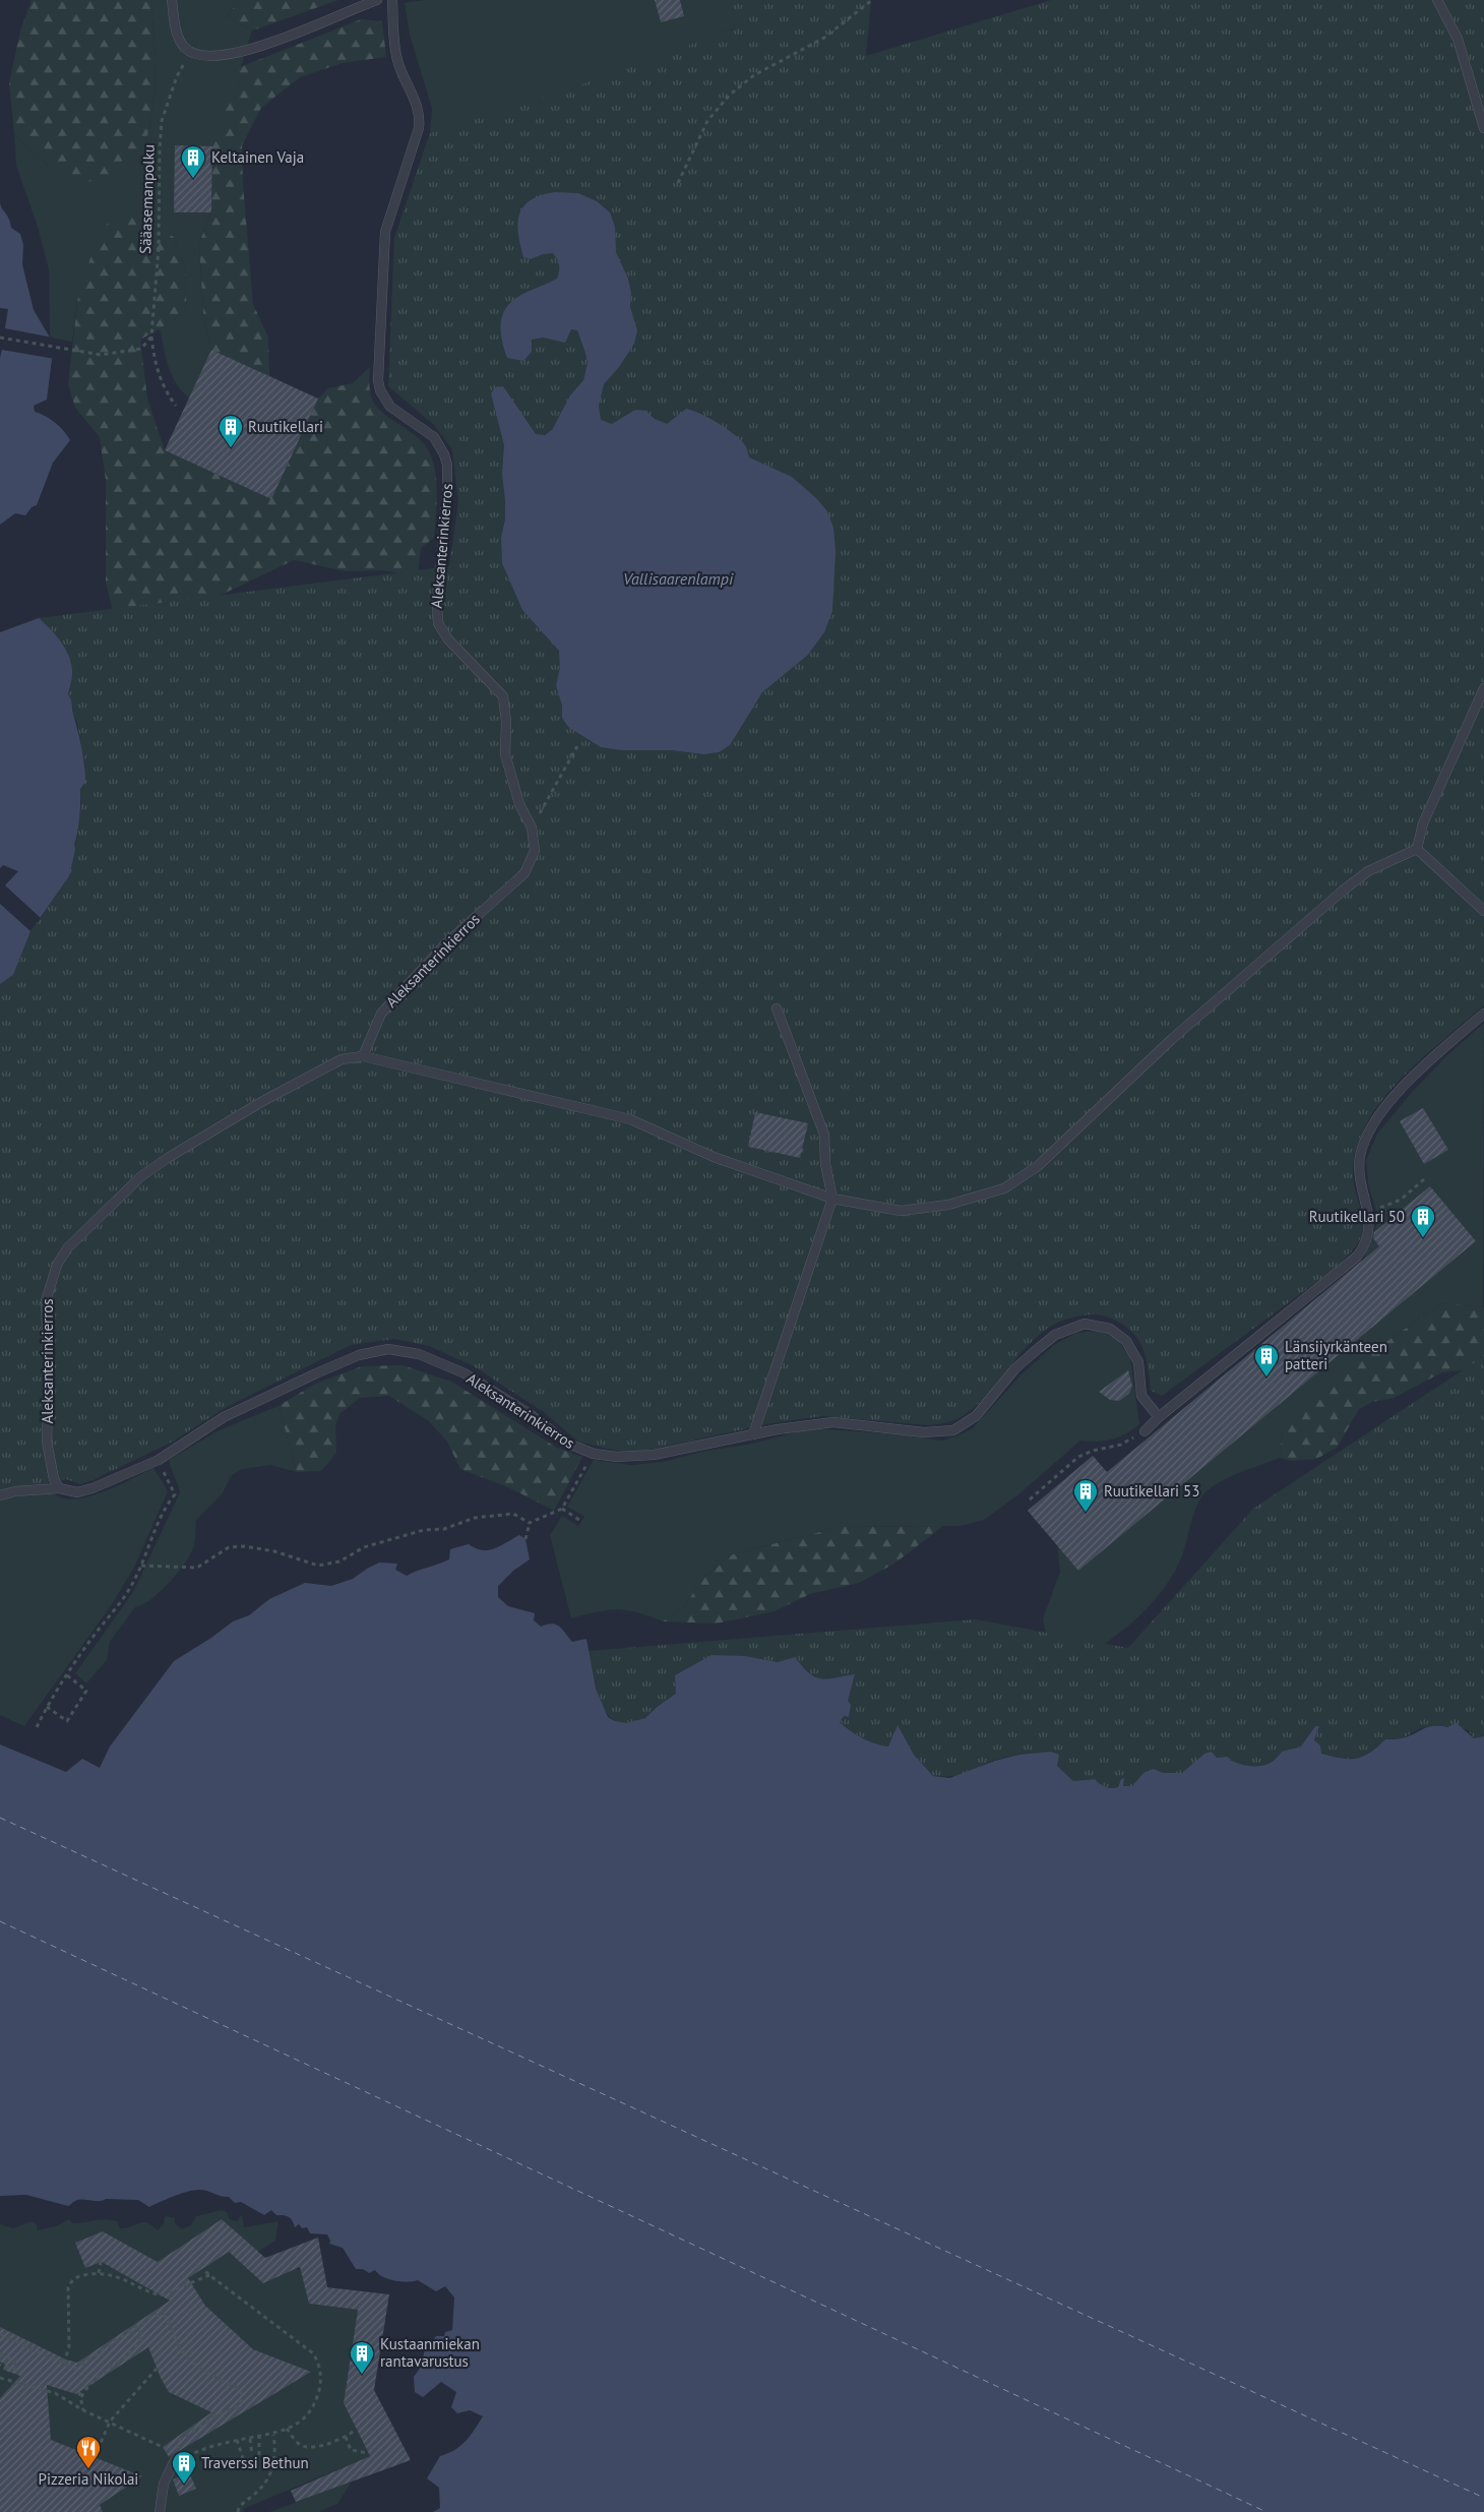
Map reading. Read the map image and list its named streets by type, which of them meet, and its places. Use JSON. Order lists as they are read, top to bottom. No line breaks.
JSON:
{"streets":{"lane":["Aleksanterinkierros"],"path":["Sääasemanpolku"]},"water":["Vallisaarenlampi"],"places":{"building":["Keltainen Vaja","Ruutikellari","Ruutikellari 50","Länsijyrkänteen patteri","Ruutikellari 53","Kustaanmiekan rantavarustus","Traverssi Bethun"],"restaurant":["Pizzeria Nikolai"]}}
